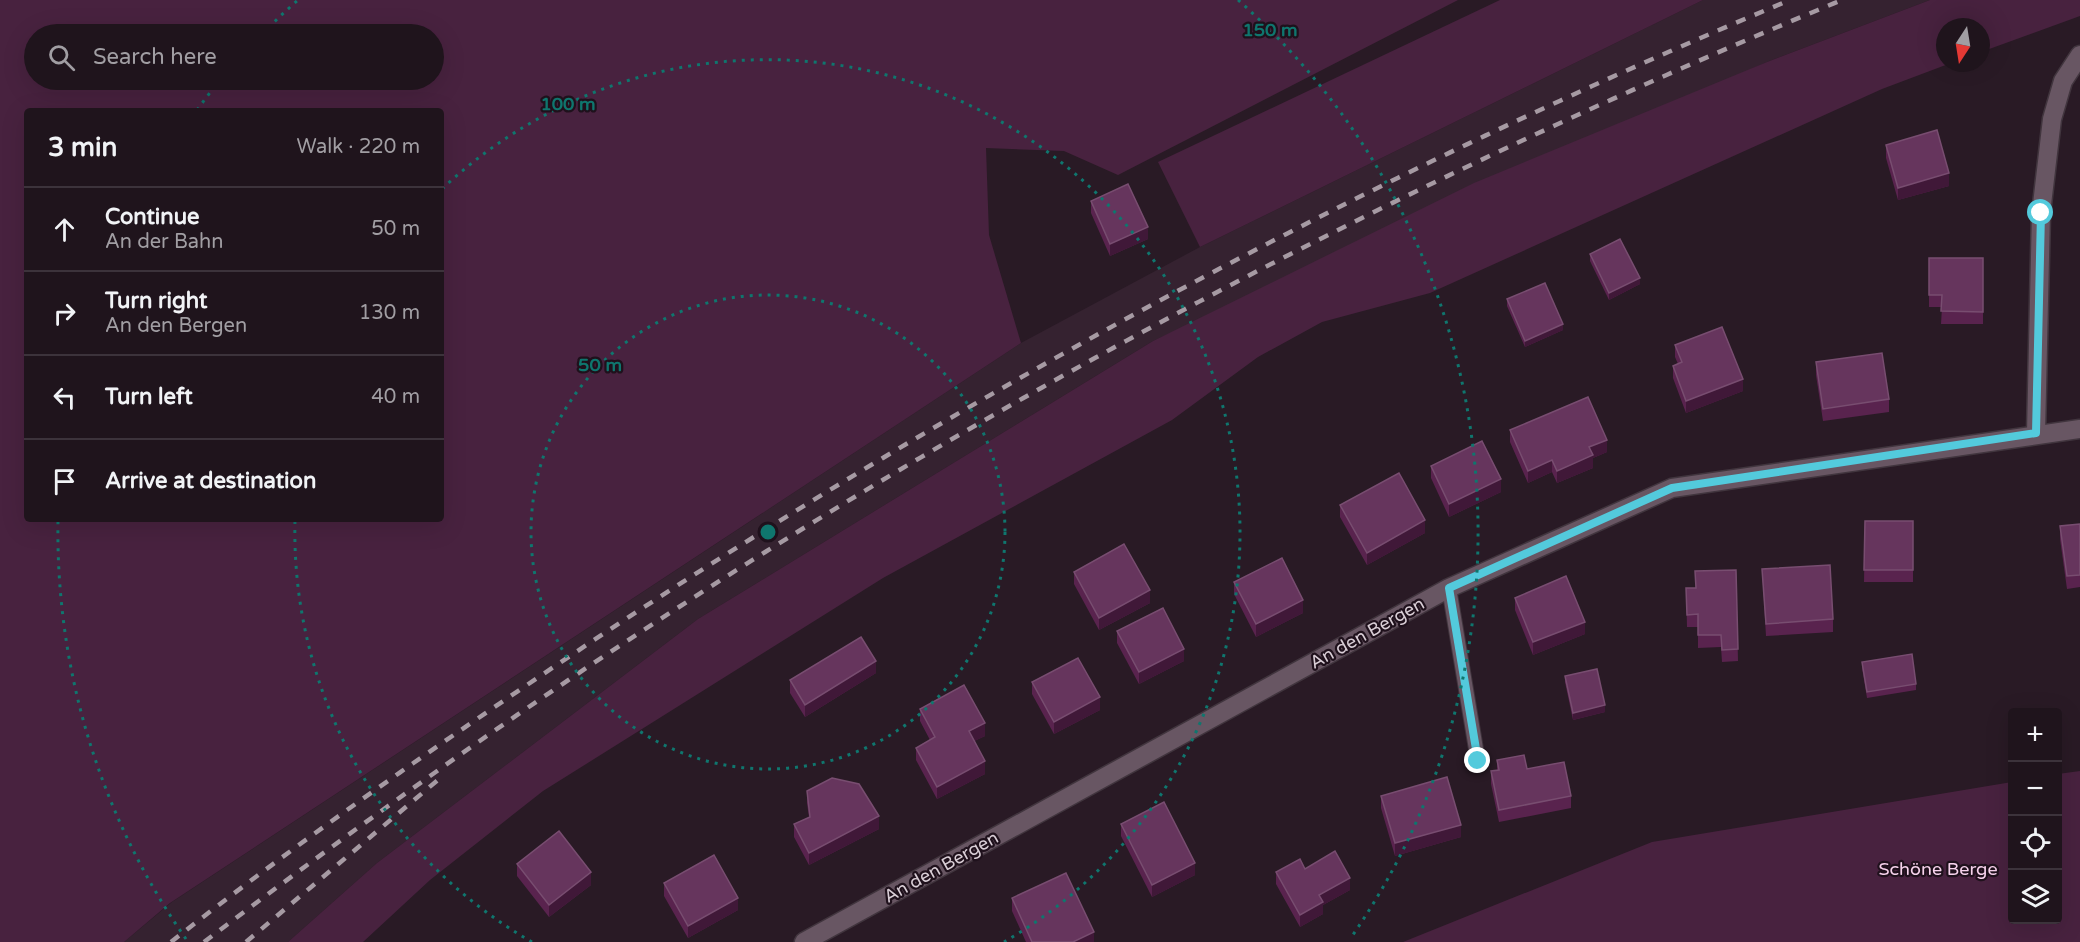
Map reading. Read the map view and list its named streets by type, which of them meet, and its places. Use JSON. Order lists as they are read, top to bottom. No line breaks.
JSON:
{"streets":{"street":["An den Bergen"]},"parks":["Schöne Berge"],"north":"bottom","page":{"search":"Search here","heading":["3 min","Walk · 220 m"],"list":[["Continue","An der Bahn","50 m"],["Turn right","An den Bergen","130 m"],["Turn left","40 m"],"Arrive at destination"],"map_buttons":["+","−"]},"rings":["150 m","100 m","50 m"]}
